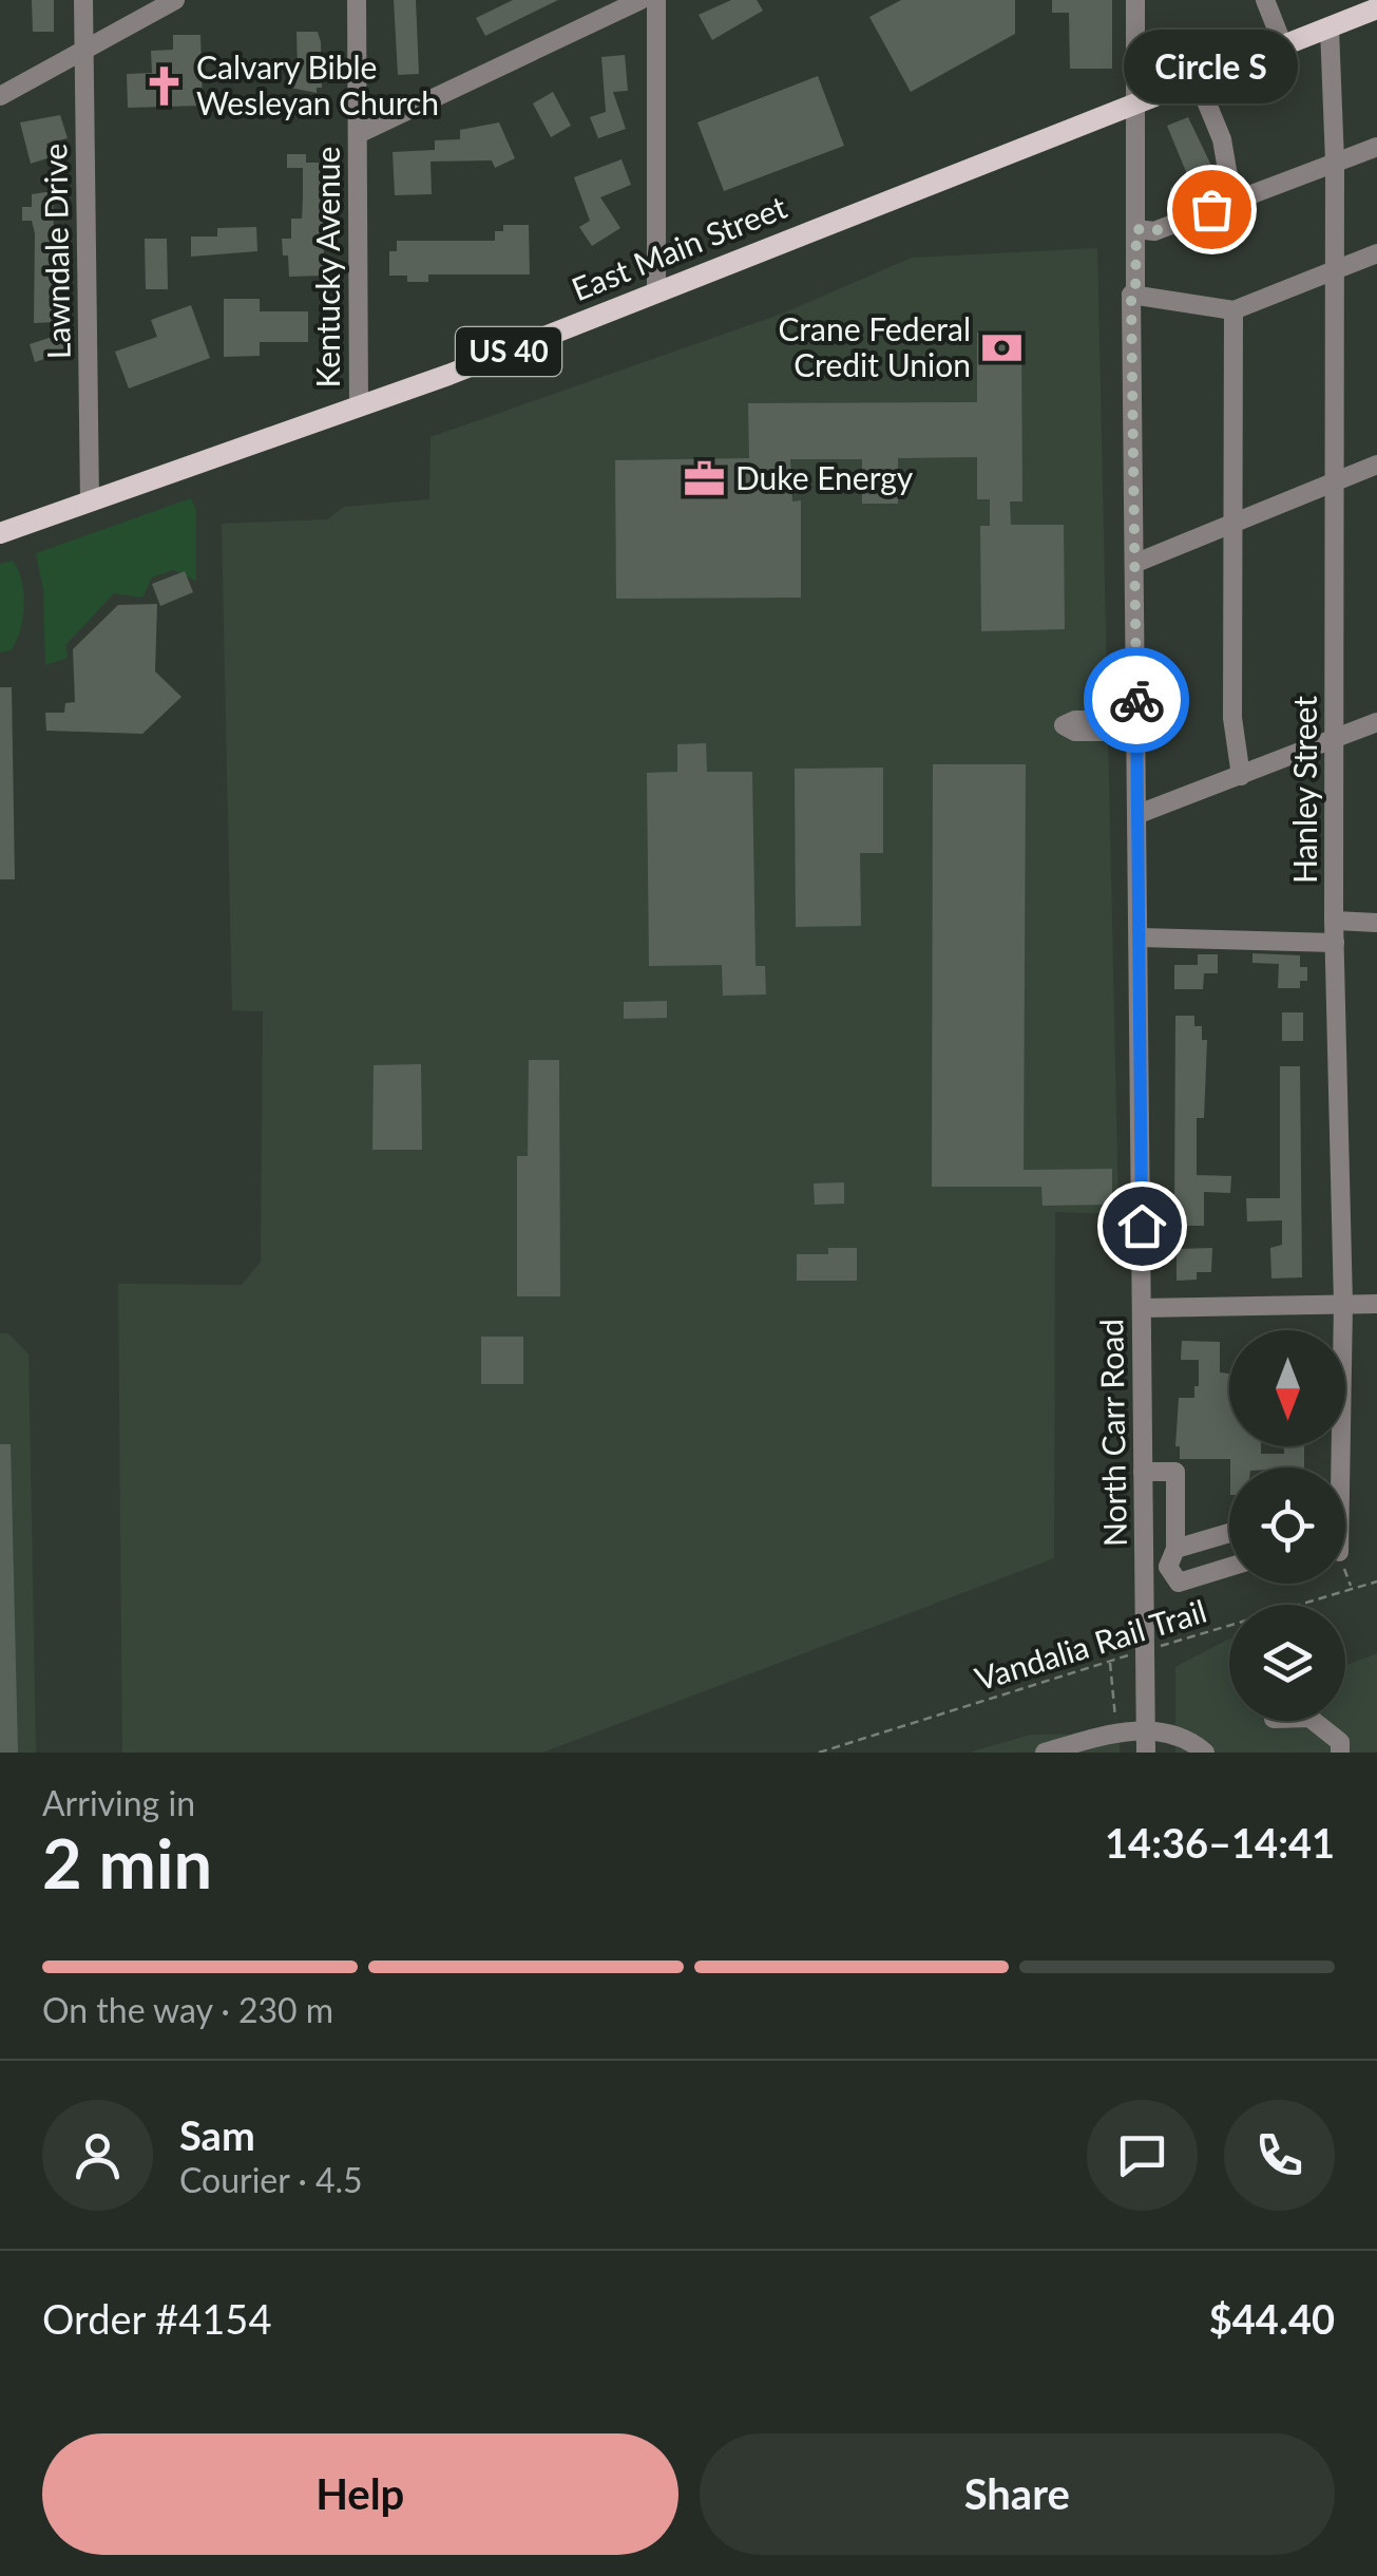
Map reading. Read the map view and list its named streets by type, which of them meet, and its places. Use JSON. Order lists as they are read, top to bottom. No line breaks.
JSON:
{"streets":{"main road":["East Main Street","US 40"],"street":["Lawndale Drive","Kentucky Avenue","Hanley Street","North Carr Road"],"path":["Vandalia Rail Trail"]},"crossings":[["East Main Street","Lawndale Drive"],["East Main Street","Kentucky Avenue"],["East Main Street","Hanley Street"],["East Main Street","North Carr Road"],["North Carr Road","Vandalia Rail Trail"]],"places":{"church":["Calvary Bible Wesleyan Church"],"other":["Circle S"],"bank":["Crane Federal Credit Union"],"office":["Duke Energy"]},"north":"bottom","page":{"bubble":"Circle S","heading":["2 min","Arriving in","14:36–14:41"],"panel":["Sam","Courier · 4.5","Order #4154","$44.40"],"bar":"On the way · 230 m","buttons":["Help","Share"]}}
